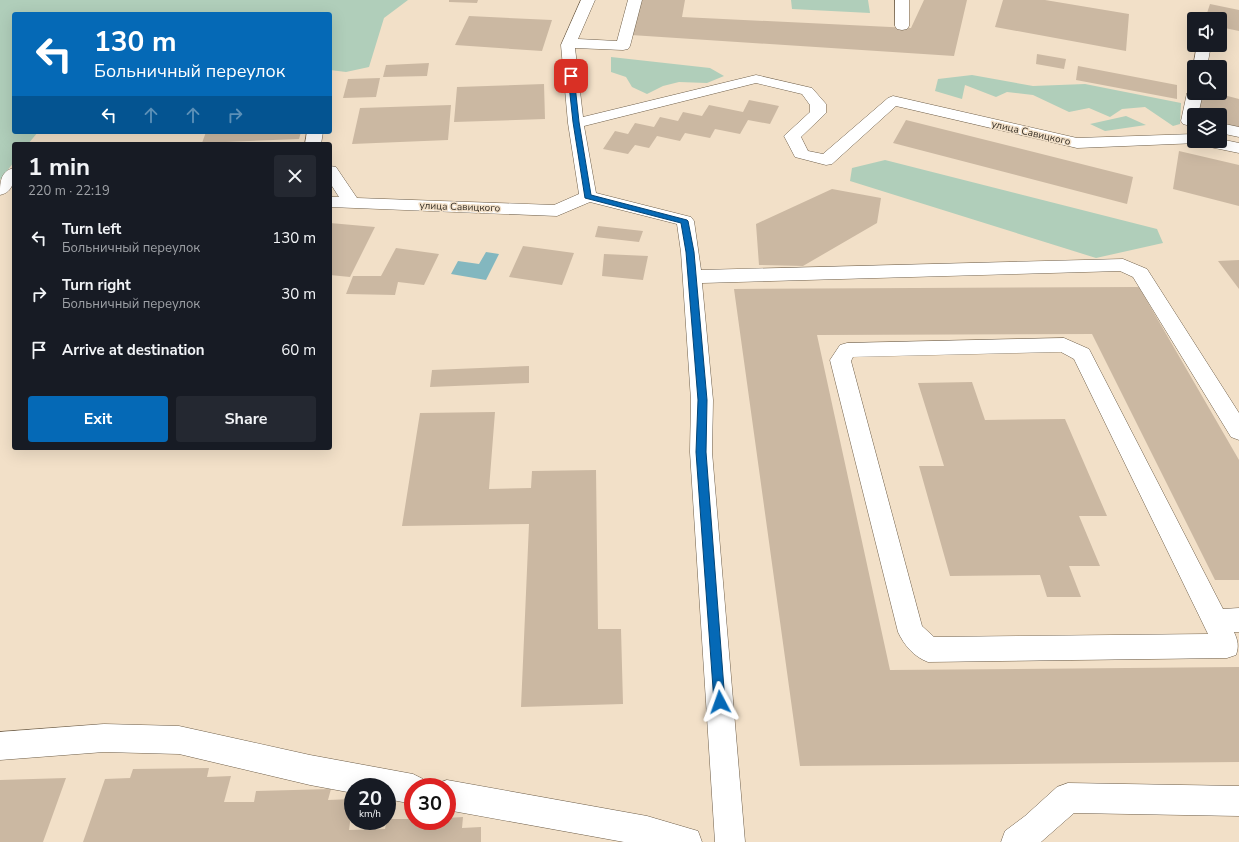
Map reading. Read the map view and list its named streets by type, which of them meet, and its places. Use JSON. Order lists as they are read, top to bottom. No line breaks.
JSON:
{"streets":{"street":["улица Савицкого"]},"page":{"turn":["130 m","Больничный переулок"],"heading":["1 min","220 m · 22:19"],"list":[{"name":"Turn left","note":"Больничный переулок","value":"130 m"},{"name":"Turn right","note":"Больничный переулок","value":"30 m"},{"name":"Arrive at destination","value":"60 m"}],"buttons":["Exit","Share"],"speed":"20 km/h","limit":"30"}}
